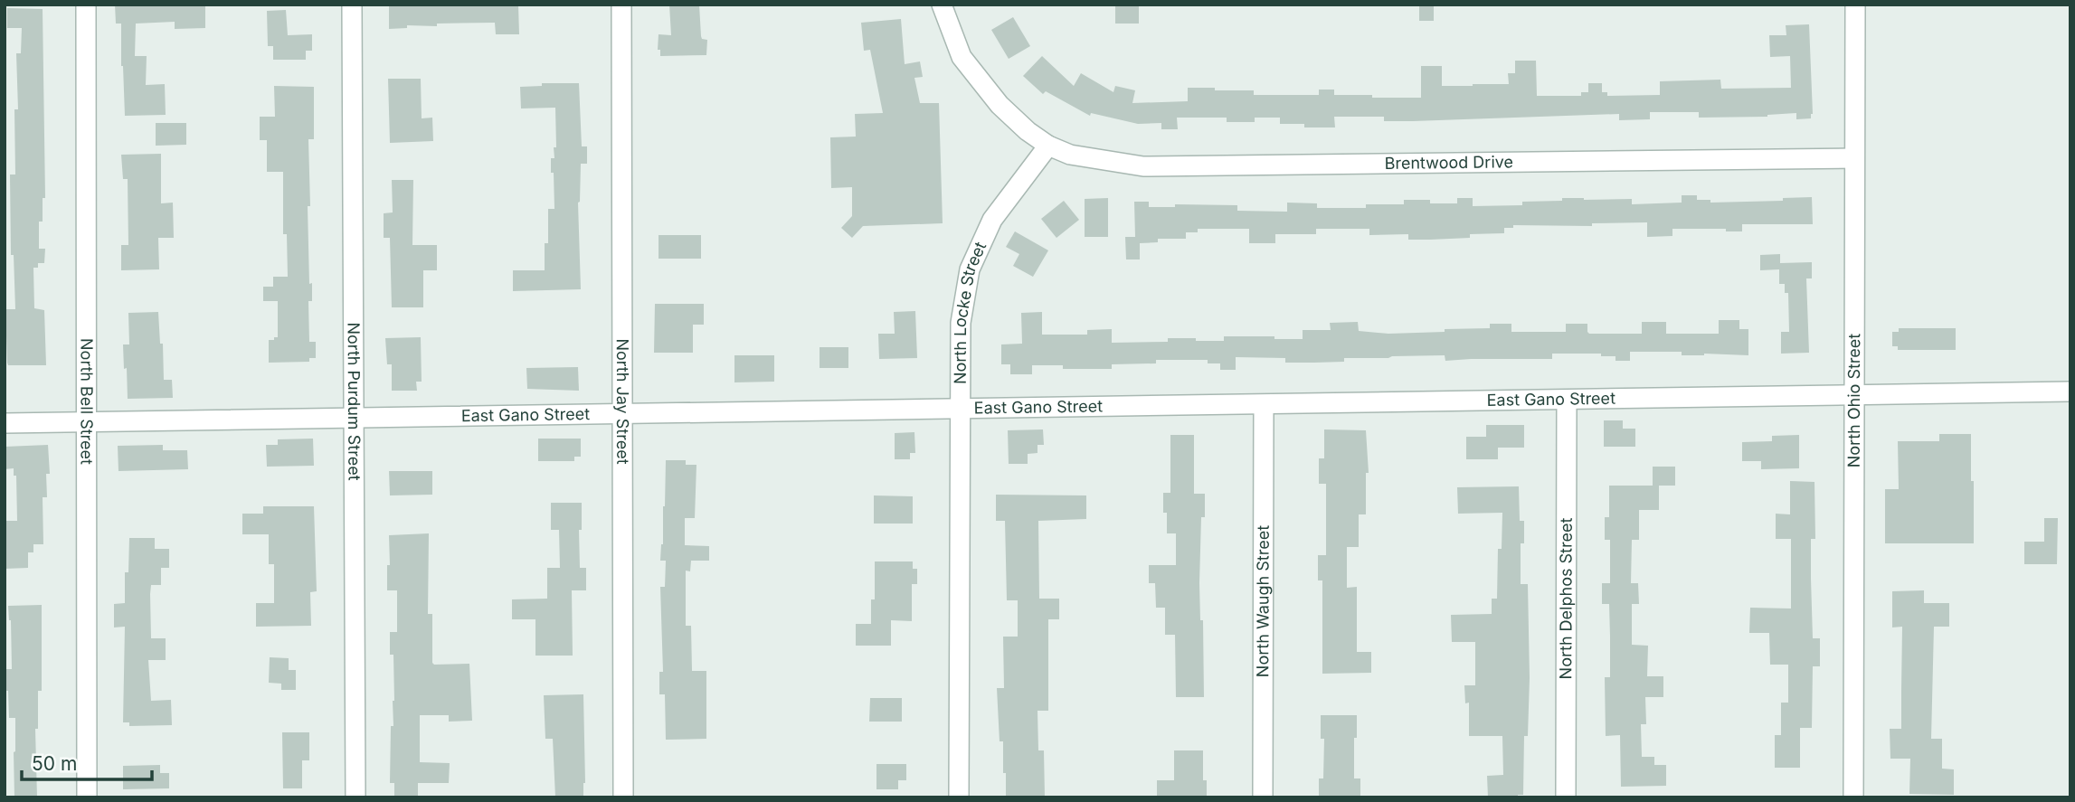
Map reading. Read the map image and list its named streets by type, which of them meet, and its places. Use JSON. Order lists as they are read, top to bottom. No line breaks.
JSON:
{"streets":{"street":["Brentwood Drive","North Locke Street","East Gano Street","North Bell Street","North Purdum Street","North Ohio Street","North Jay Street","North Delphos Street","North Waugh Street"]},"crossings":[["Brentwood Drive","North Locke Street"],["Brentwood Drive","North Ohio Street"],["North Locke Street","East Gano Street"],["East Gano Street","North Bell Street"],["East Gano Street","North Purdum Street"],["East Gano Street","North Ohio Street"],["East Gano Street","North Jay Street"],["East Gano Street","North Delphos Street"],["East Gano Street","North Waugh Street"]],"scale_bar":"50 m"}
